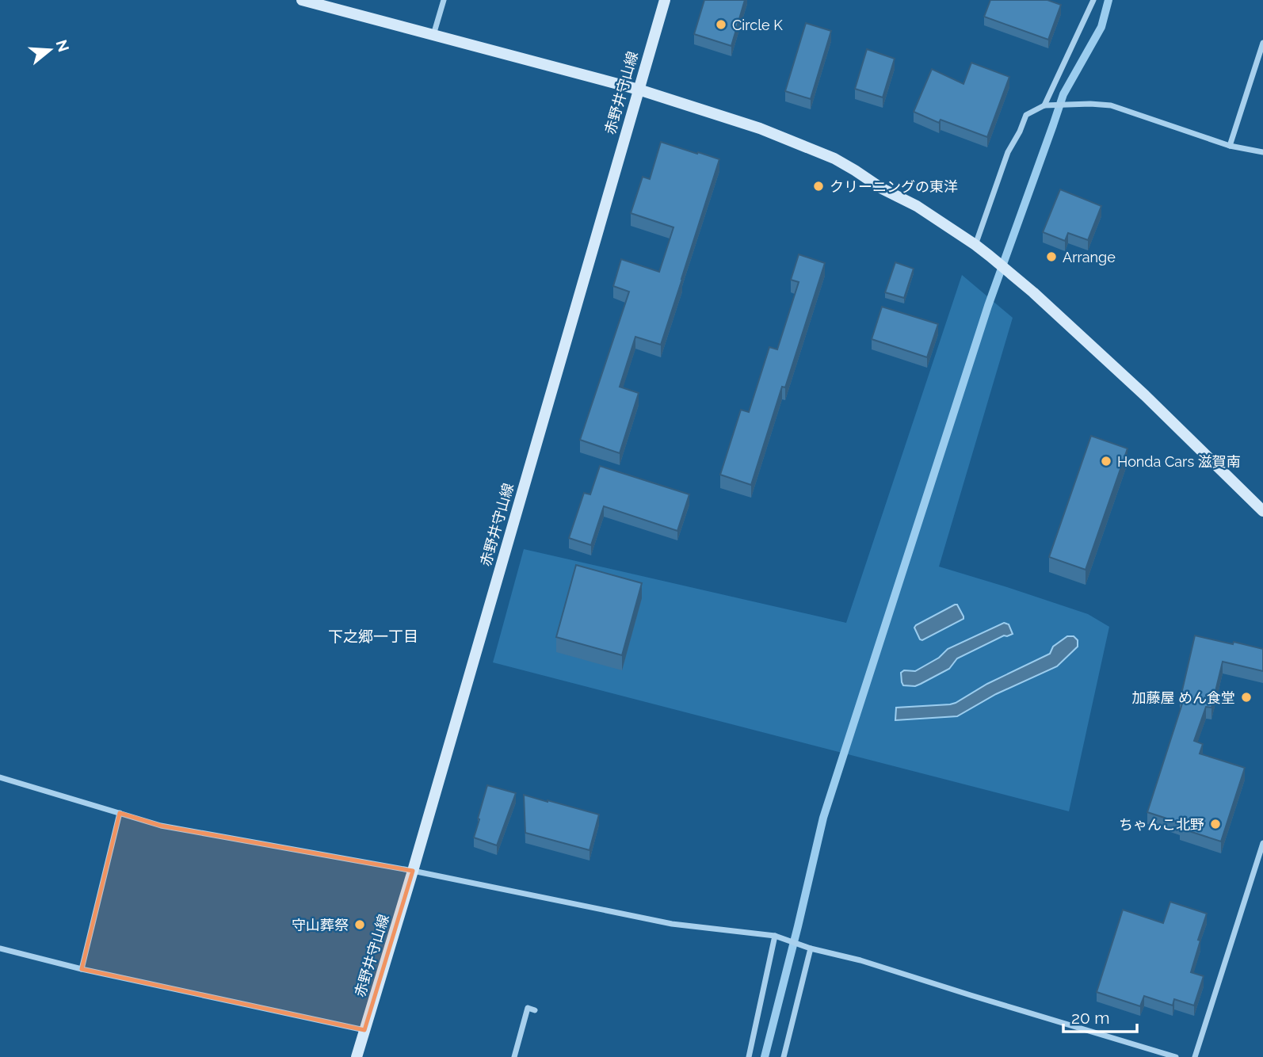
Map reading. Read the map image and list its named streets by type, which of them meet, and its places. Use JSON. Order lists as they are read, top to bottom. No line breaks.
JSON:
{"streets":{"street":["赤野井守山線"]},"districts":["下之郷一丁目"],"places":["Circle K","クリーニングの東洋","Arrange","Honda Cars 滋賀南","加藤屋 めん食堂","ちゃんこ北野","守山葬祭"],"scale_bar":"20 m","north":"right"}
